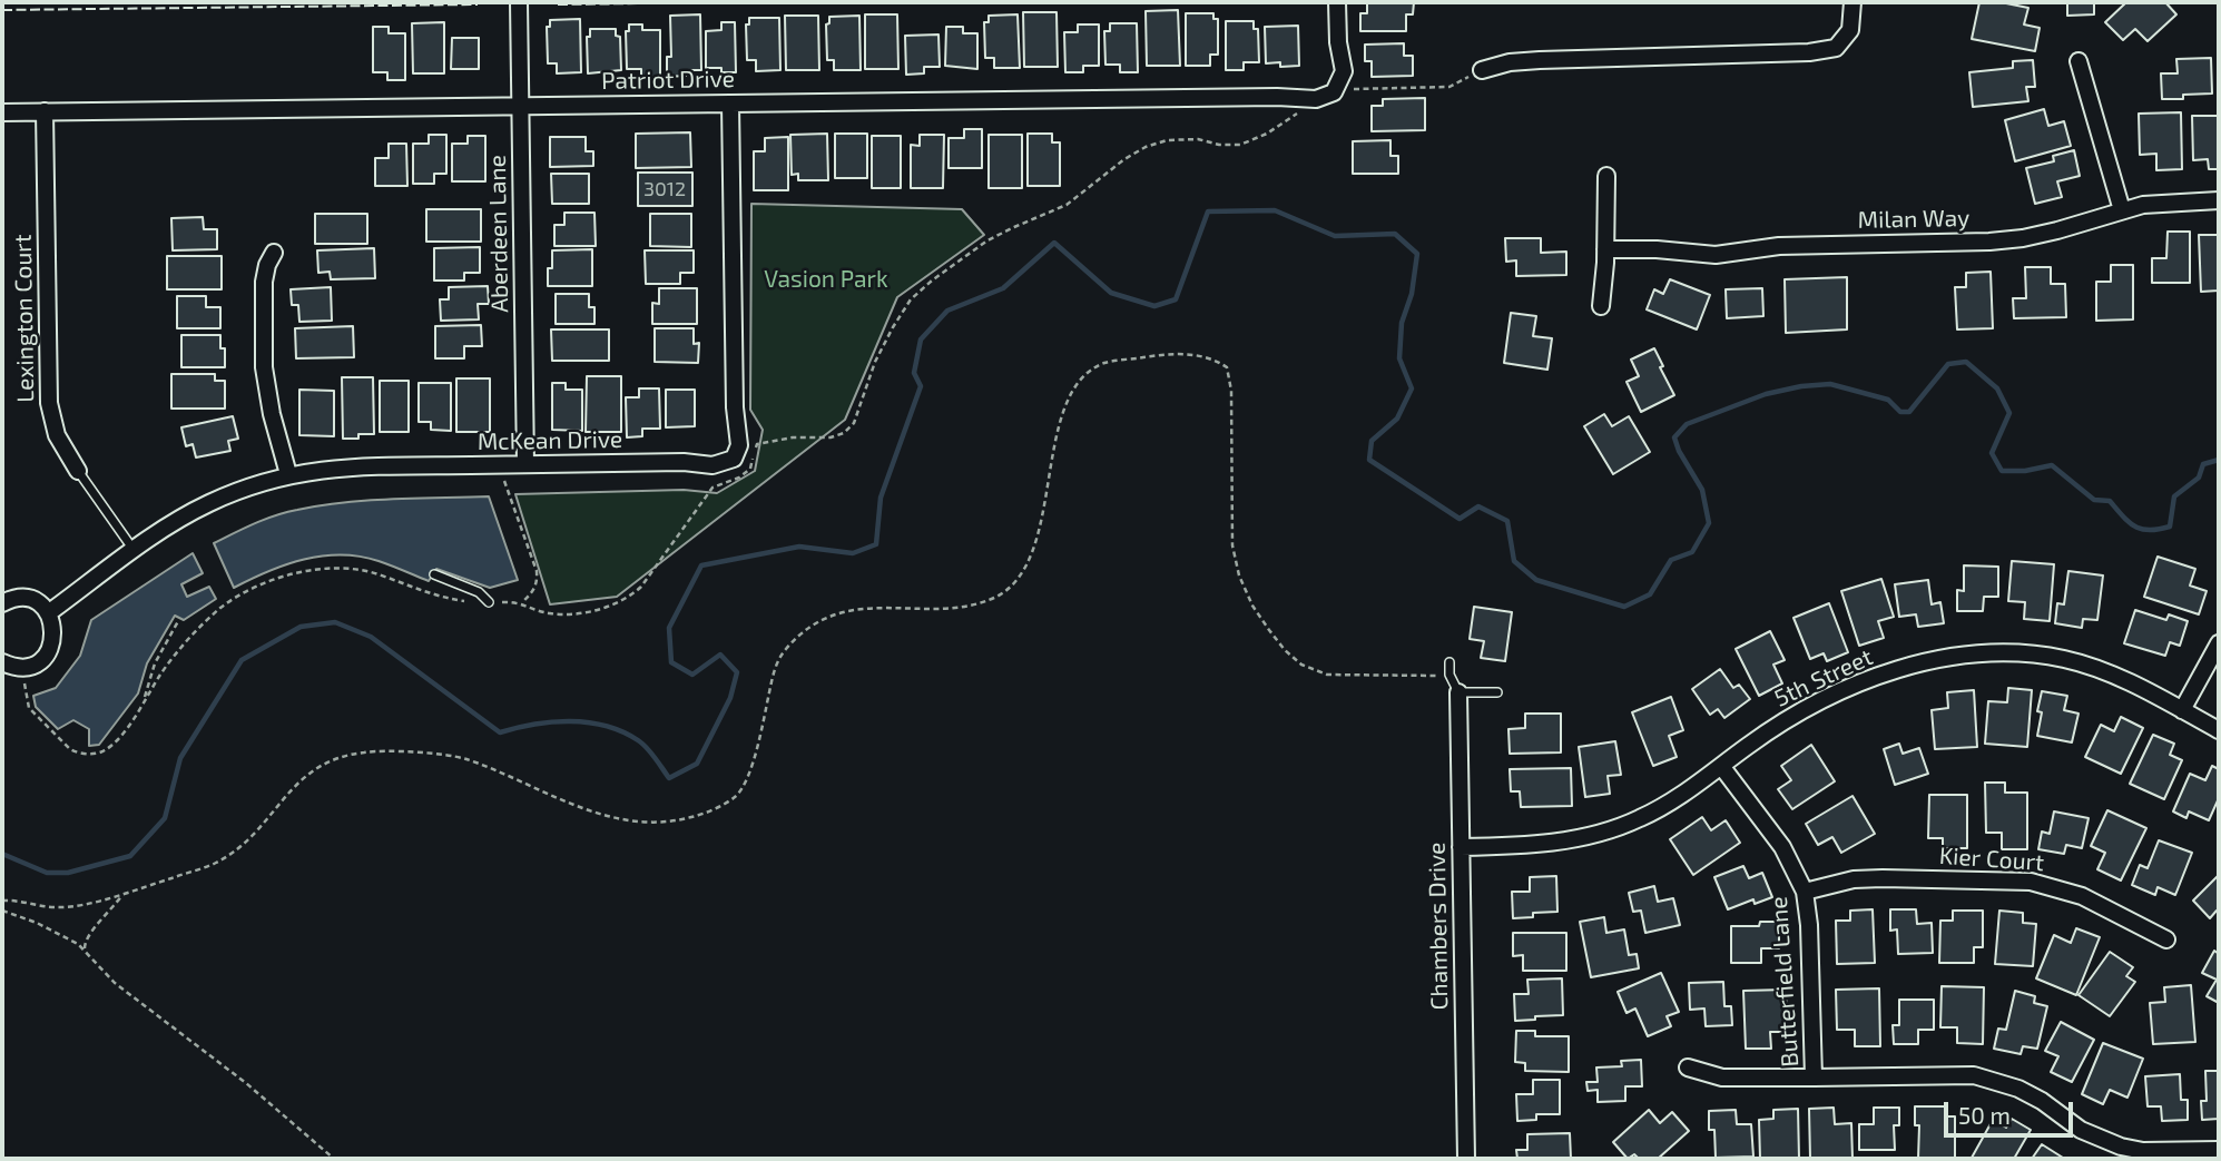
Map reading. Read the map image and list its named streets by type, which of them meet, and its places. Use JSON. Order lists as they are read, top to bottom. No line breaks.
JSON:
{"streets":{"street":["Patriot Drive","Milan Way","Aberdeen Lane","Lexington Court","McKean Drive","5th Street","Kier Court","Chambers Drive","Butterfield Lane"]},"crossings":[["Patriot Drive","Aberdeen Lane"],["Patriot Drive","Lexington Court"],["Patriot Drive","McKean Drive"],["Aberdeen Lane","McKean Drive"],["5th Street","Chambers Drive"],["5th Street","Butterfield Lane"],["Kier Court","Butterfield Lane"]],"parks":["Vasion Park"],"house_numbers":["3012"],"scale_bar":"50 m"}
